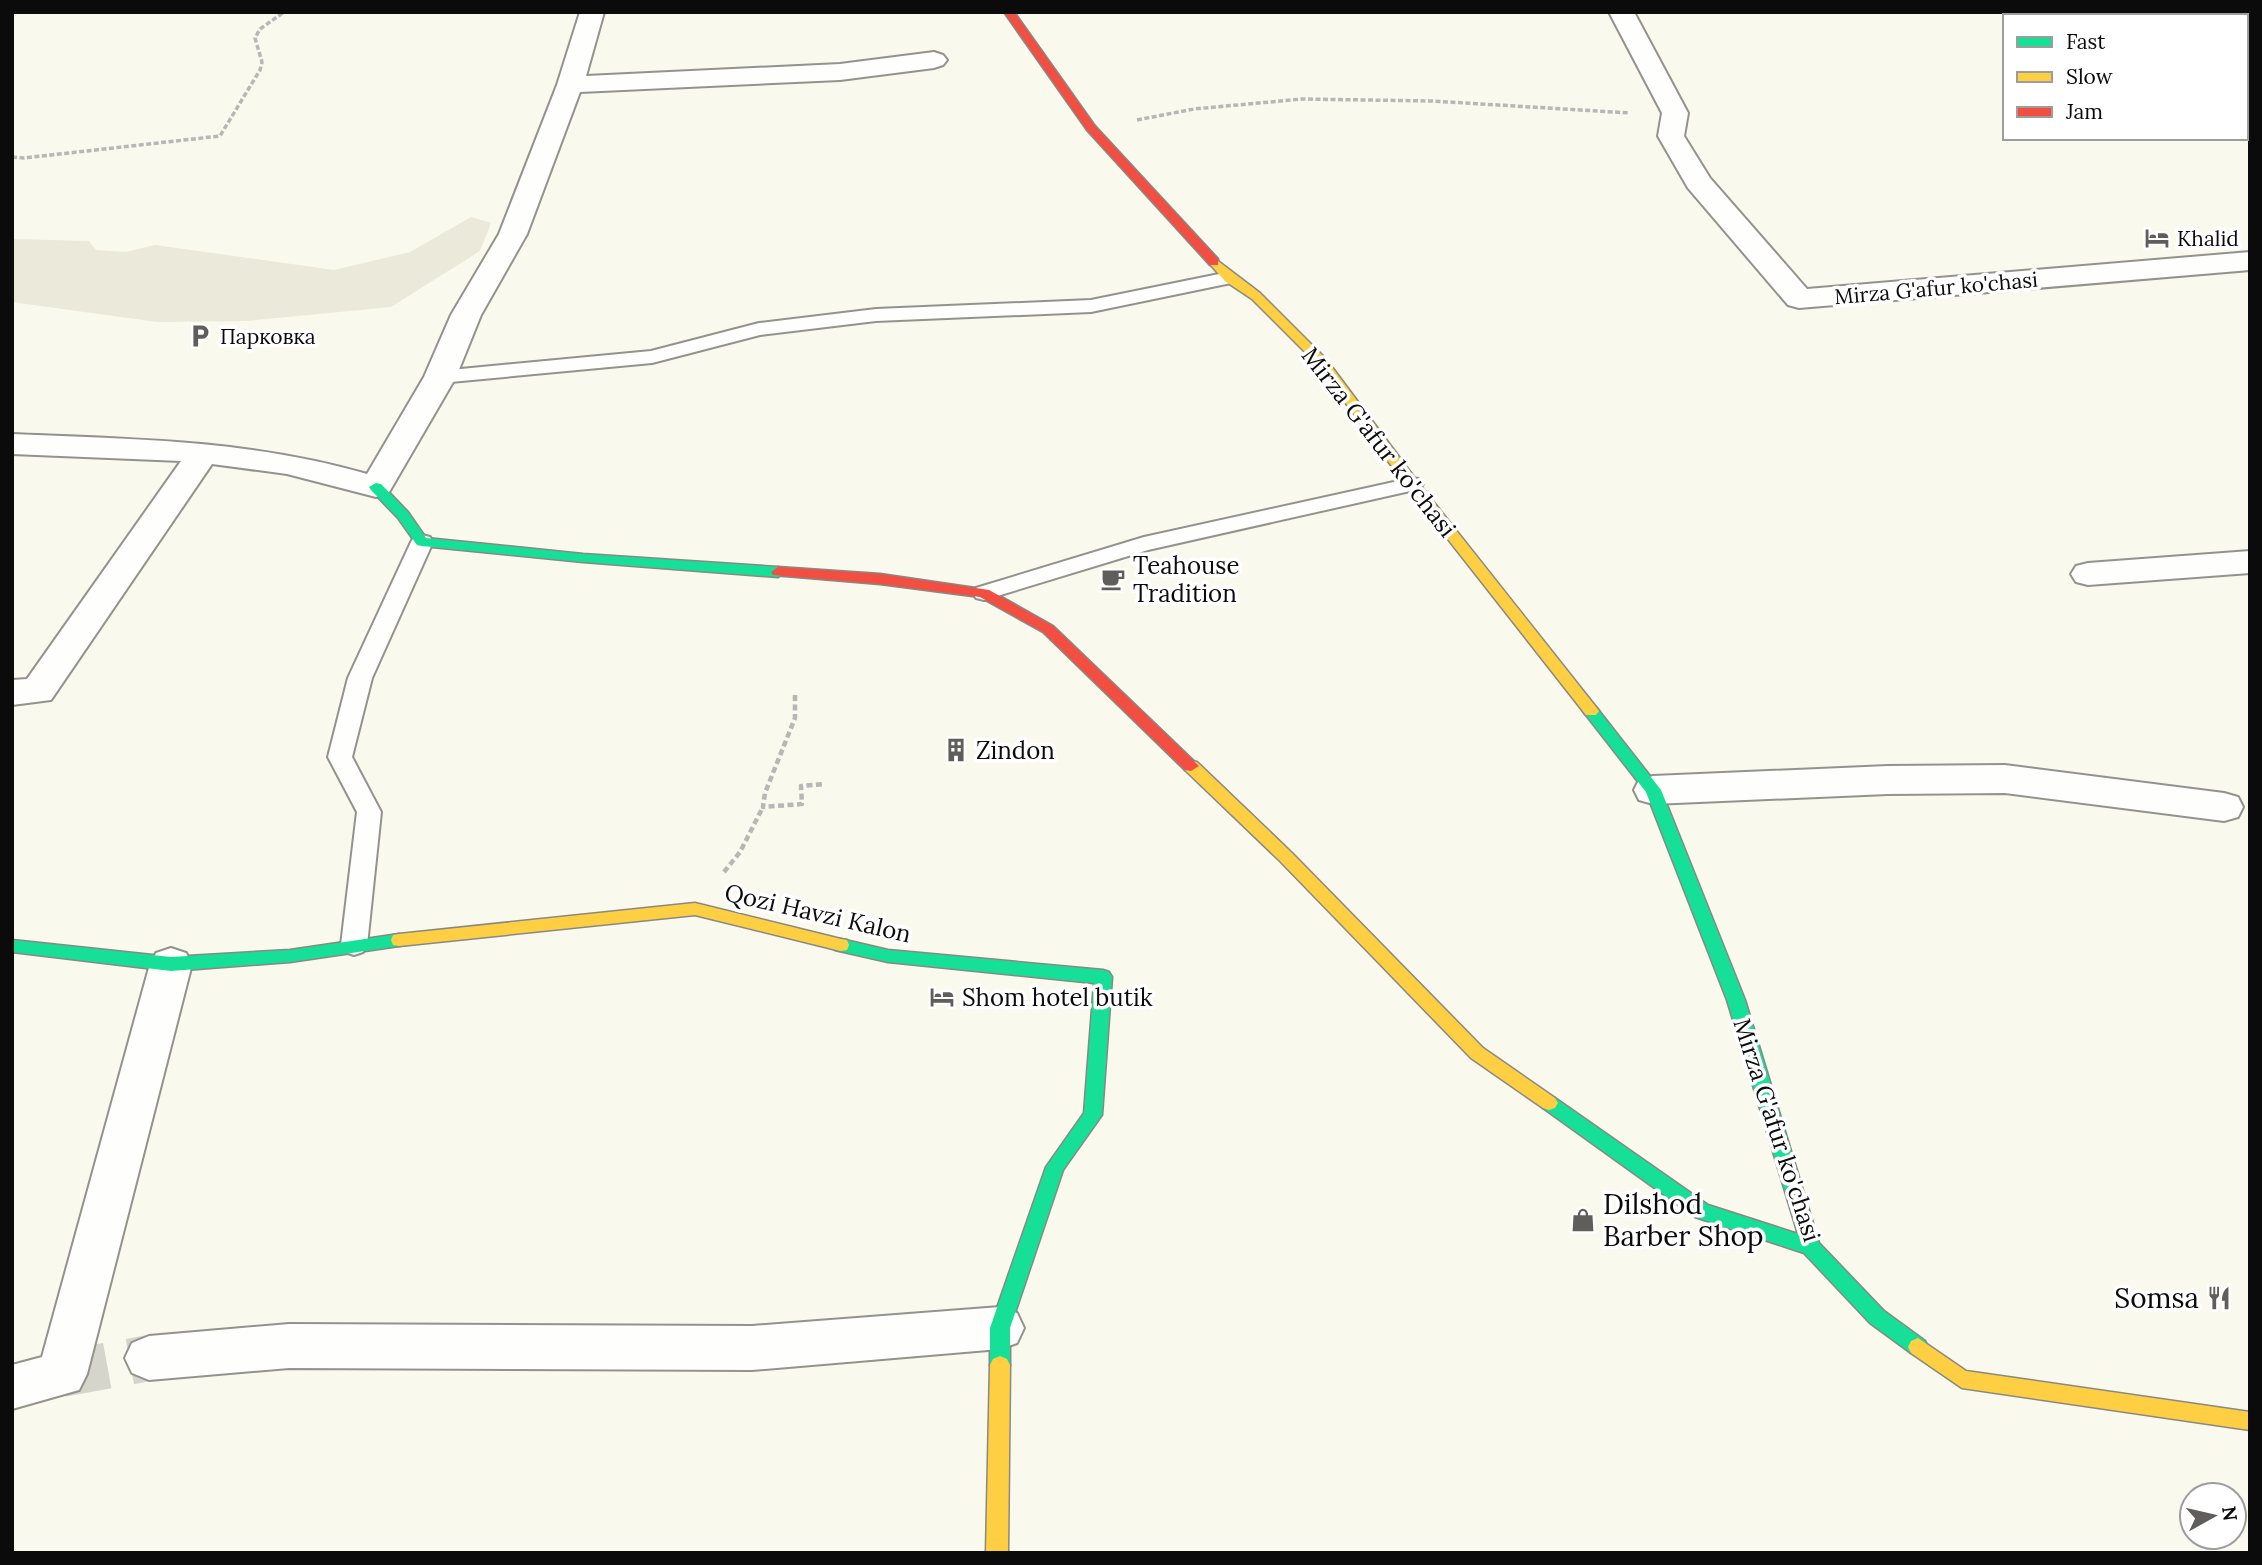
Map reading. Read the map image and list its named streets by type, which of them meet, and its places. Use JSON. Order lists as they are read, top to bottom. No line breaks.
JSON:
{"streets":{"street":["Mirza G'afur ko'chasi","Qozi Havzi Kalon"]},"places":{"hotel":["Khalid","Shom hotel butik"],"parking":["Парковка"],"cafe":["Teahouse Tradition"],"building":["Zindon"],"shop":["Dilshod Barber Shop"],"restaurant":["Somsa"]},"legend":["Fast","Slow","Jam"],"north":"right"}
